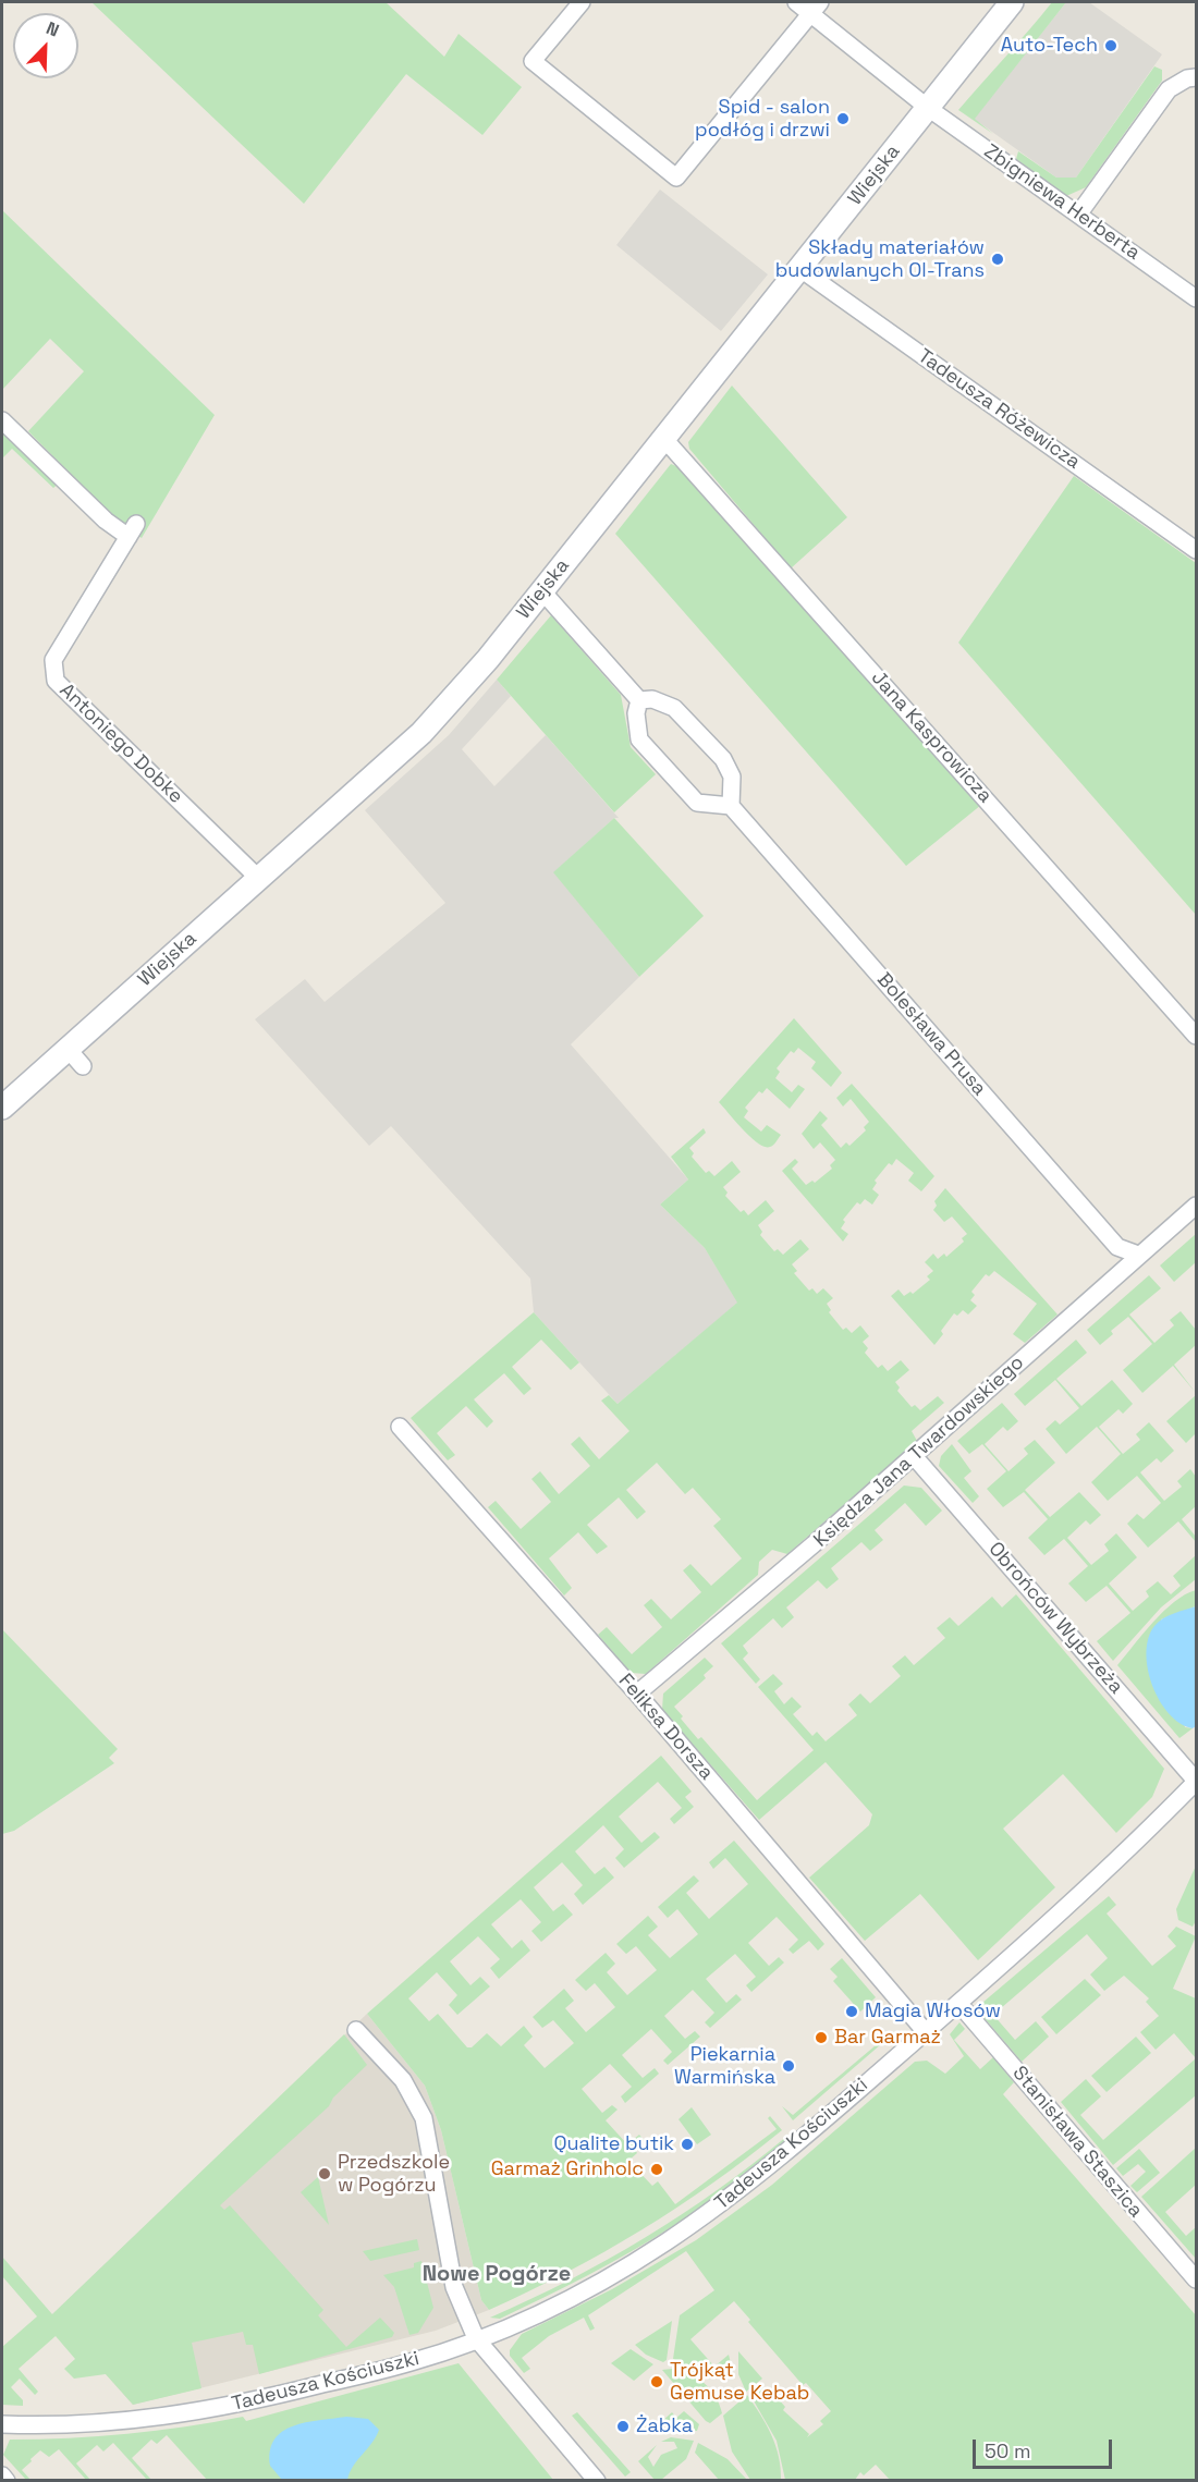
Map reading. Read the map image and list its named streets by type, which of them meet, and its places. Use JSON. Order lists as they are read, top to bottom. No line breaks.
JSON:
{"streets":{"street":["Wiejska","Zbigniewa Herberta","Tadeusza Różewicza","Jana Kasprowicza","Antoniego Dobke","Bolesława Prusa","Księdza Jana Twardowskiego","Obrońców Wybrzeża","Feliksa Dorsza","Stanisława Staszica","Tadeusza Kościuszki"]},"crossings":[["Wiejska","Zbigniewa Herberta"],["Wiejska","Tadeusza Różewicza"],["Wiejska","Jana Kasprowicza"],["Wiejska","Antoniego Dobke"],["Bolesława Prusa","Księdza Jana Twardowskiego"],["Księdza Jana Twardowskiego","Obrońców Wybrzeża"],["Księdza Jana Twardowskiego","Feliksa Dorsza"],["Obrońców Wybrzeża","Tadeusza Kościuszki"],["Feliksa Dorsza","Tadeusza Kościuszki"],["Stanisława Staszica","Tadeusza Kościuszki"]],"districts":["Nowe Pogórze"],"places":["Auto-Tech","Spid - salon podłóg i drzwi","Składy materiałów budowlanych Ol-Trans","Magia Włosów","Bar Garmaż","Piekarnia Warmińska","Qualite butik","Garmaż Grinholc","Przedszkole w Pogórzu","Trójkąt Gemuse Kebab","Żabka"],"scale_bar":"50 m","north":"top right"}
